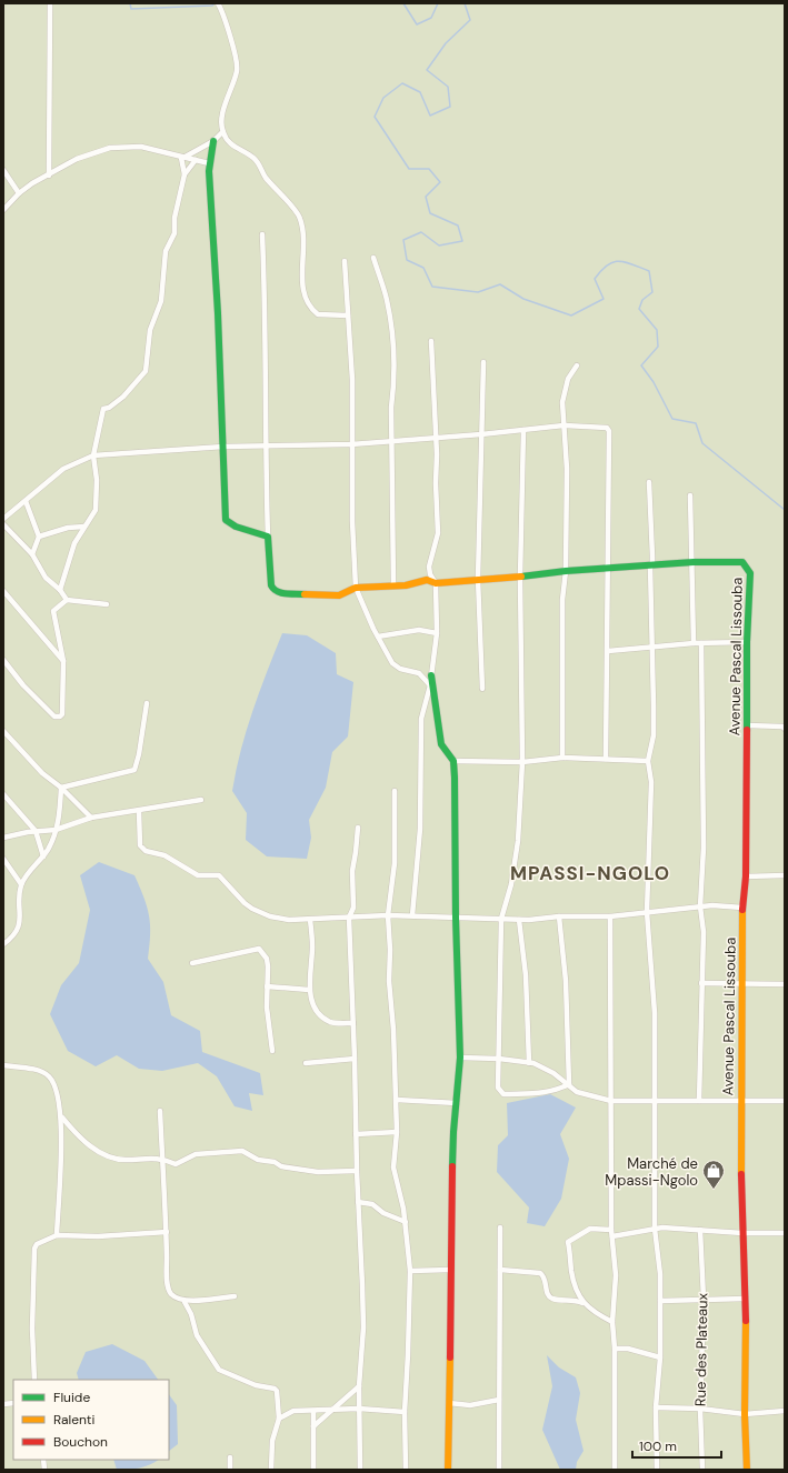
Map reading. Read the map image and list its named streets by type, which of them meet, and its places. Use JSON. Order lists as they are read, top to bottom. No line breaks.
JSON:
{"streets":{"street":["Avenue Pascal Lissouba","Rue des Plateaux"]},"districts":["MPASSI-NGOLO"],"places":{"shop":["Marché de Mpassi-Ngolo"]},"legend":["Fluide","Ralenti","Bouchon"],"scale_bar":"100 m"}
